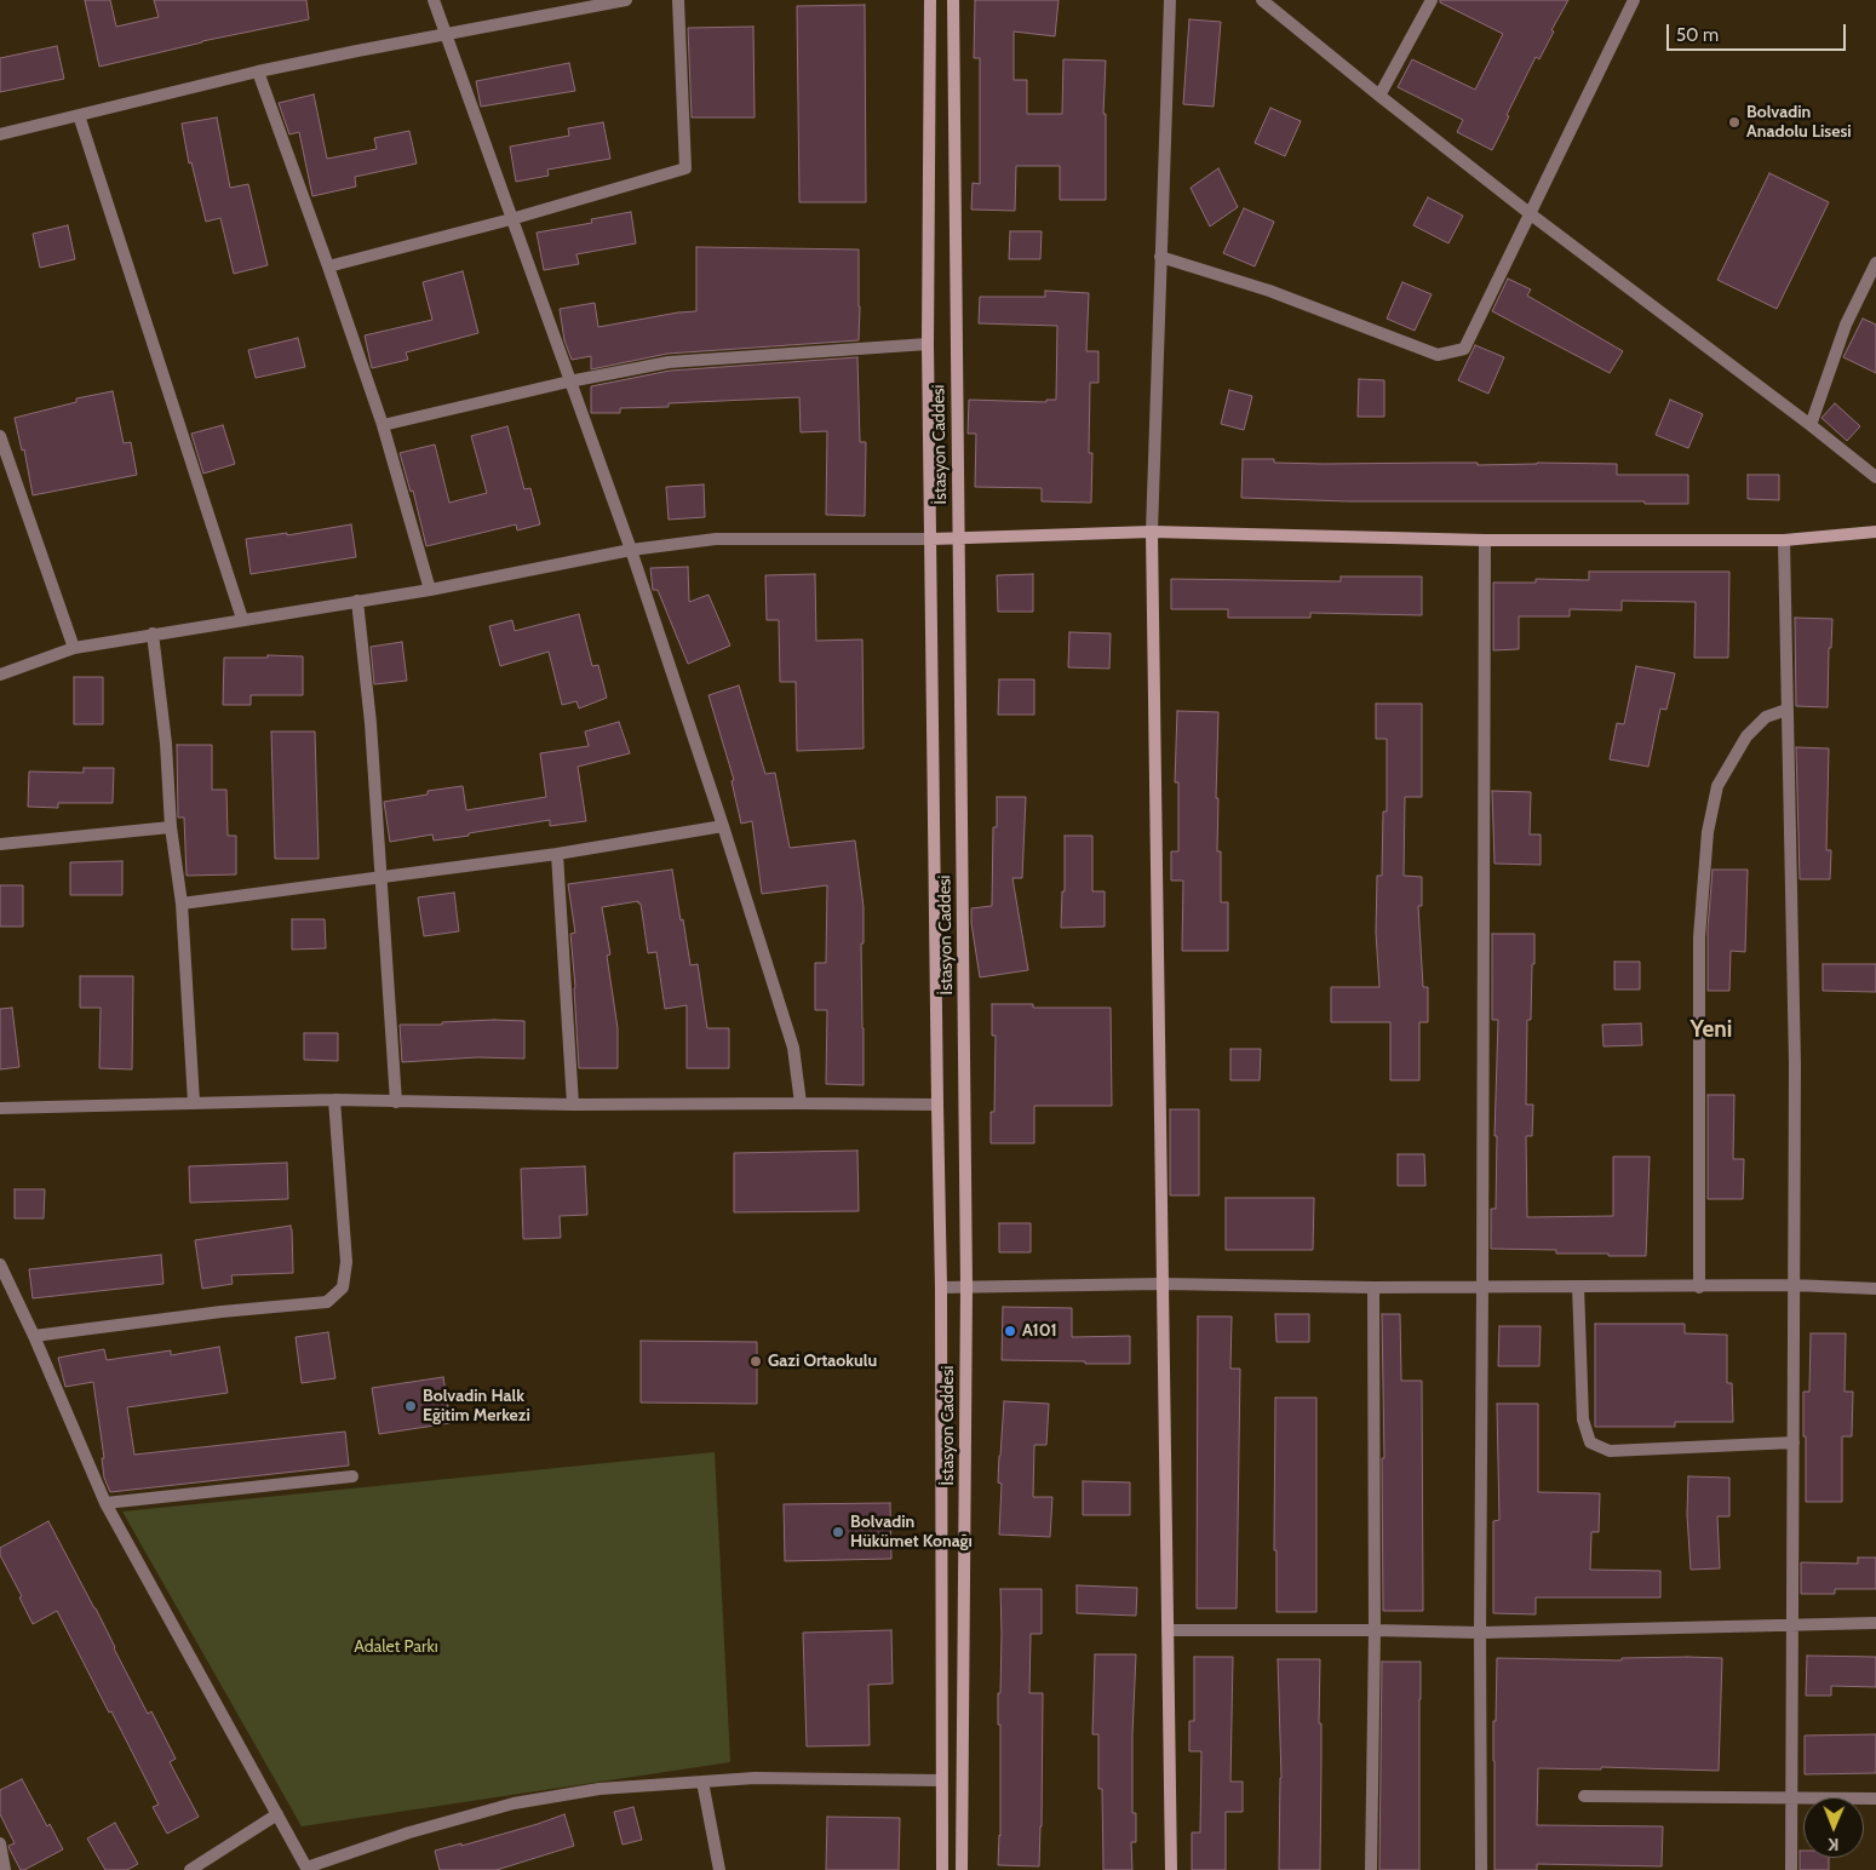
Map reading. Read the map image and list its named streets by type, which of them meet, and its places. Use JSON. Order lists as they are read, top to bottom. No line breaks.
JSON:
{"streets":{"main road":["İstasyon Caddesi"]},"districts":["Yeni"],"parks":["Adalet Parkı"],"places":["Bolvadin Anadolu Lisesi","A101","Gazi Ortaokulu","Bolvadin Halk Eğitim Merkezi","Bolvadin Hükümet Konağı"],"scale_bar":"50 m","north":"bottom"}
